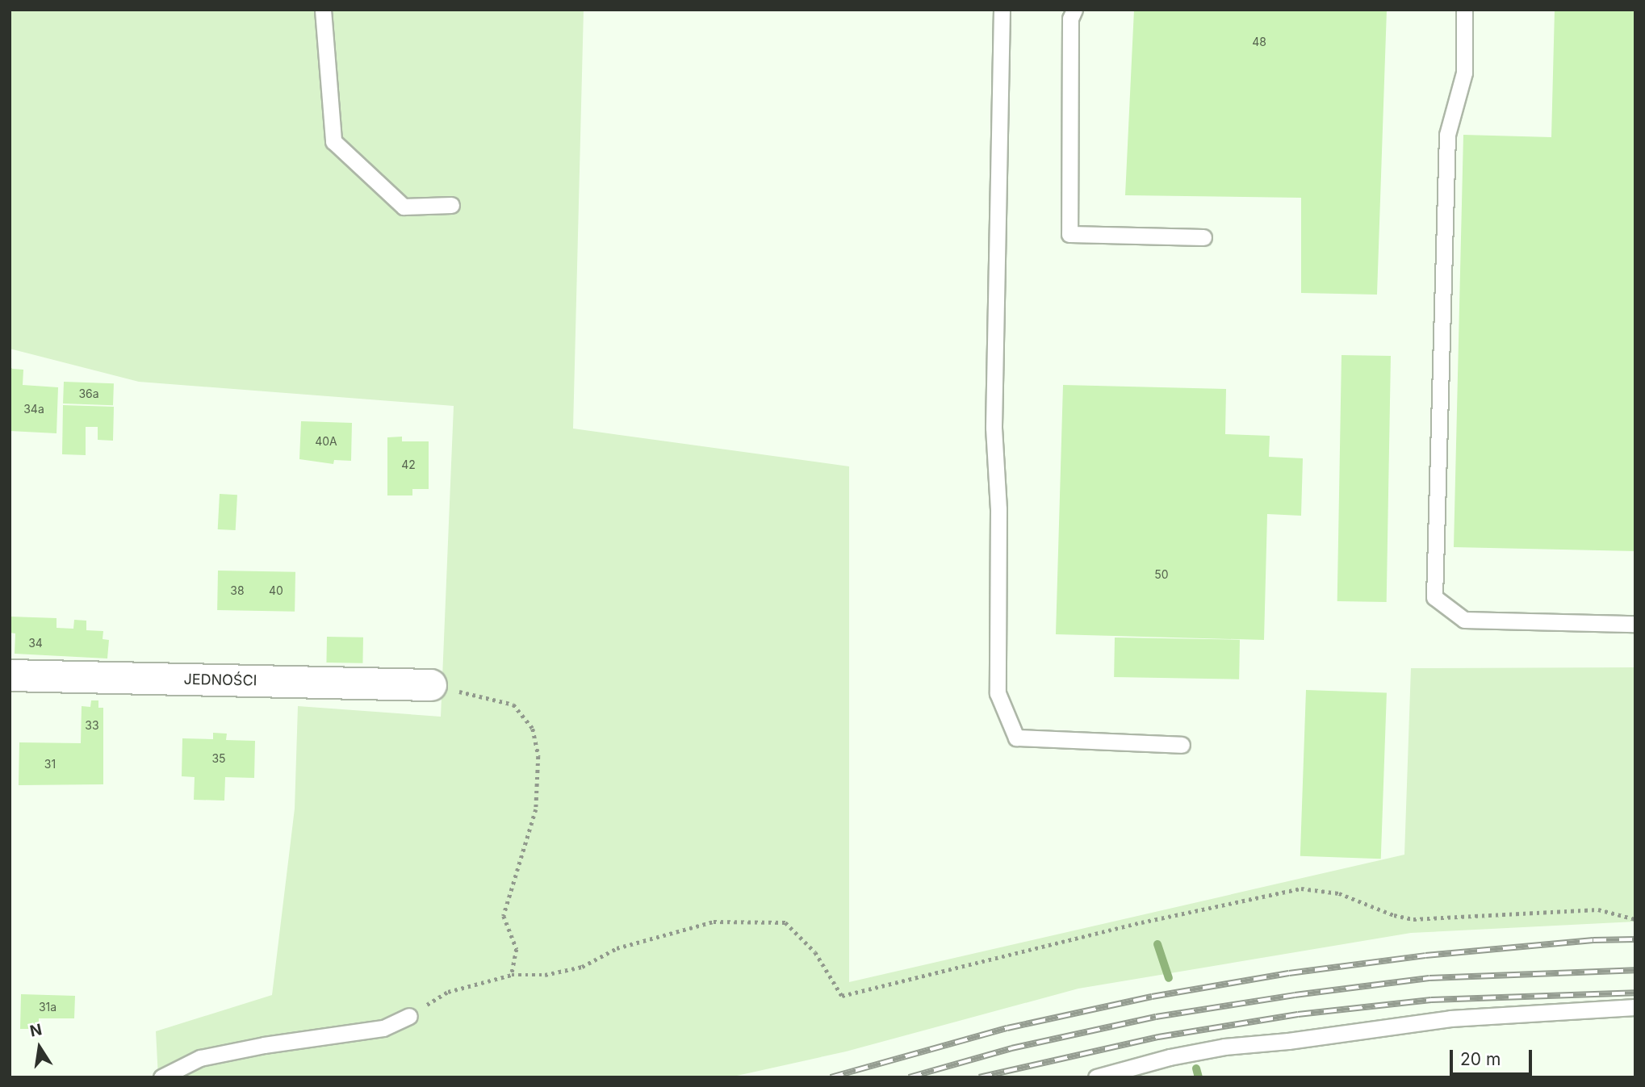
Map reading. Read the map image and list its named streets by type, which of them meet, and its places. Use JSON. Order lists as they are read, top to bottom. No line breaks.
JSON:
{"streets":{"street":["JEDNOŚCI"]},"house_numbers":["48","36a","34a","40A","42","50","38","40","34","33","35","31","31a"],"scale_bar":"20 m","north":"top"}
